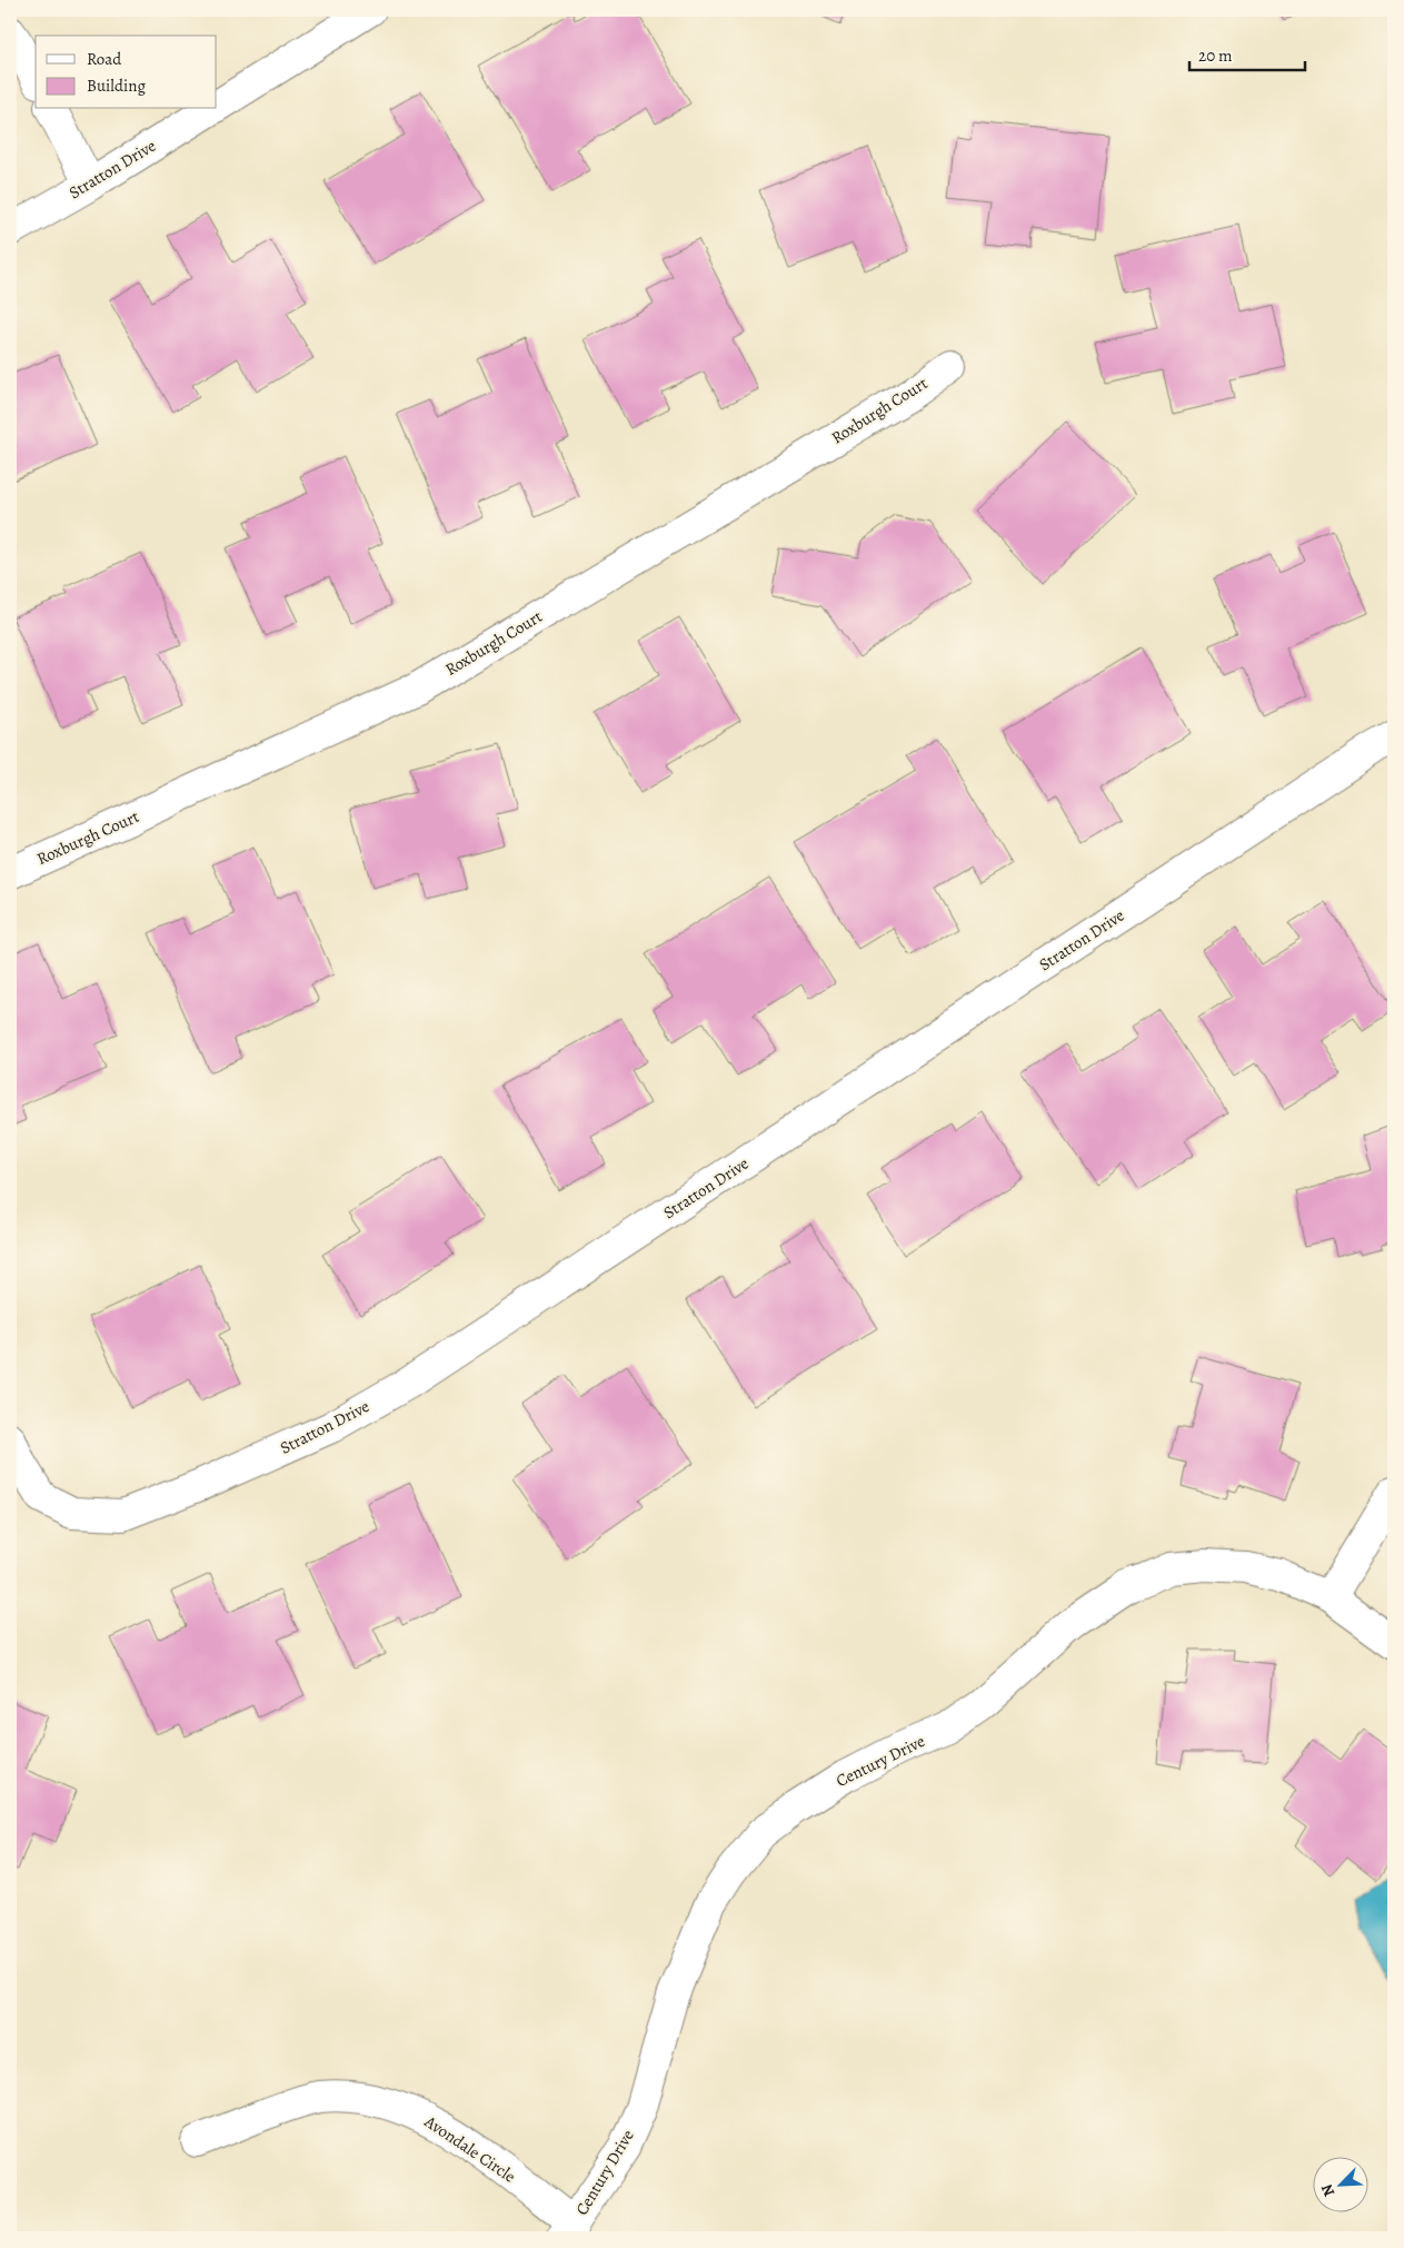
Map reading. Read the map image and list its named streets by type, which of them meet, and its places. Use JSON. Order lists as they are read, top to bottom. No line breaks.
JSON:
{"streets":{"street":["Stratton Drive","Roxburgh Court","Century Drive","Avondale Circle"]},"crossings":[["Century Drive","Avondale Circle"]],"legend":["Road","Building"],"scale_bar":"20 m","north":"bottom left"}
